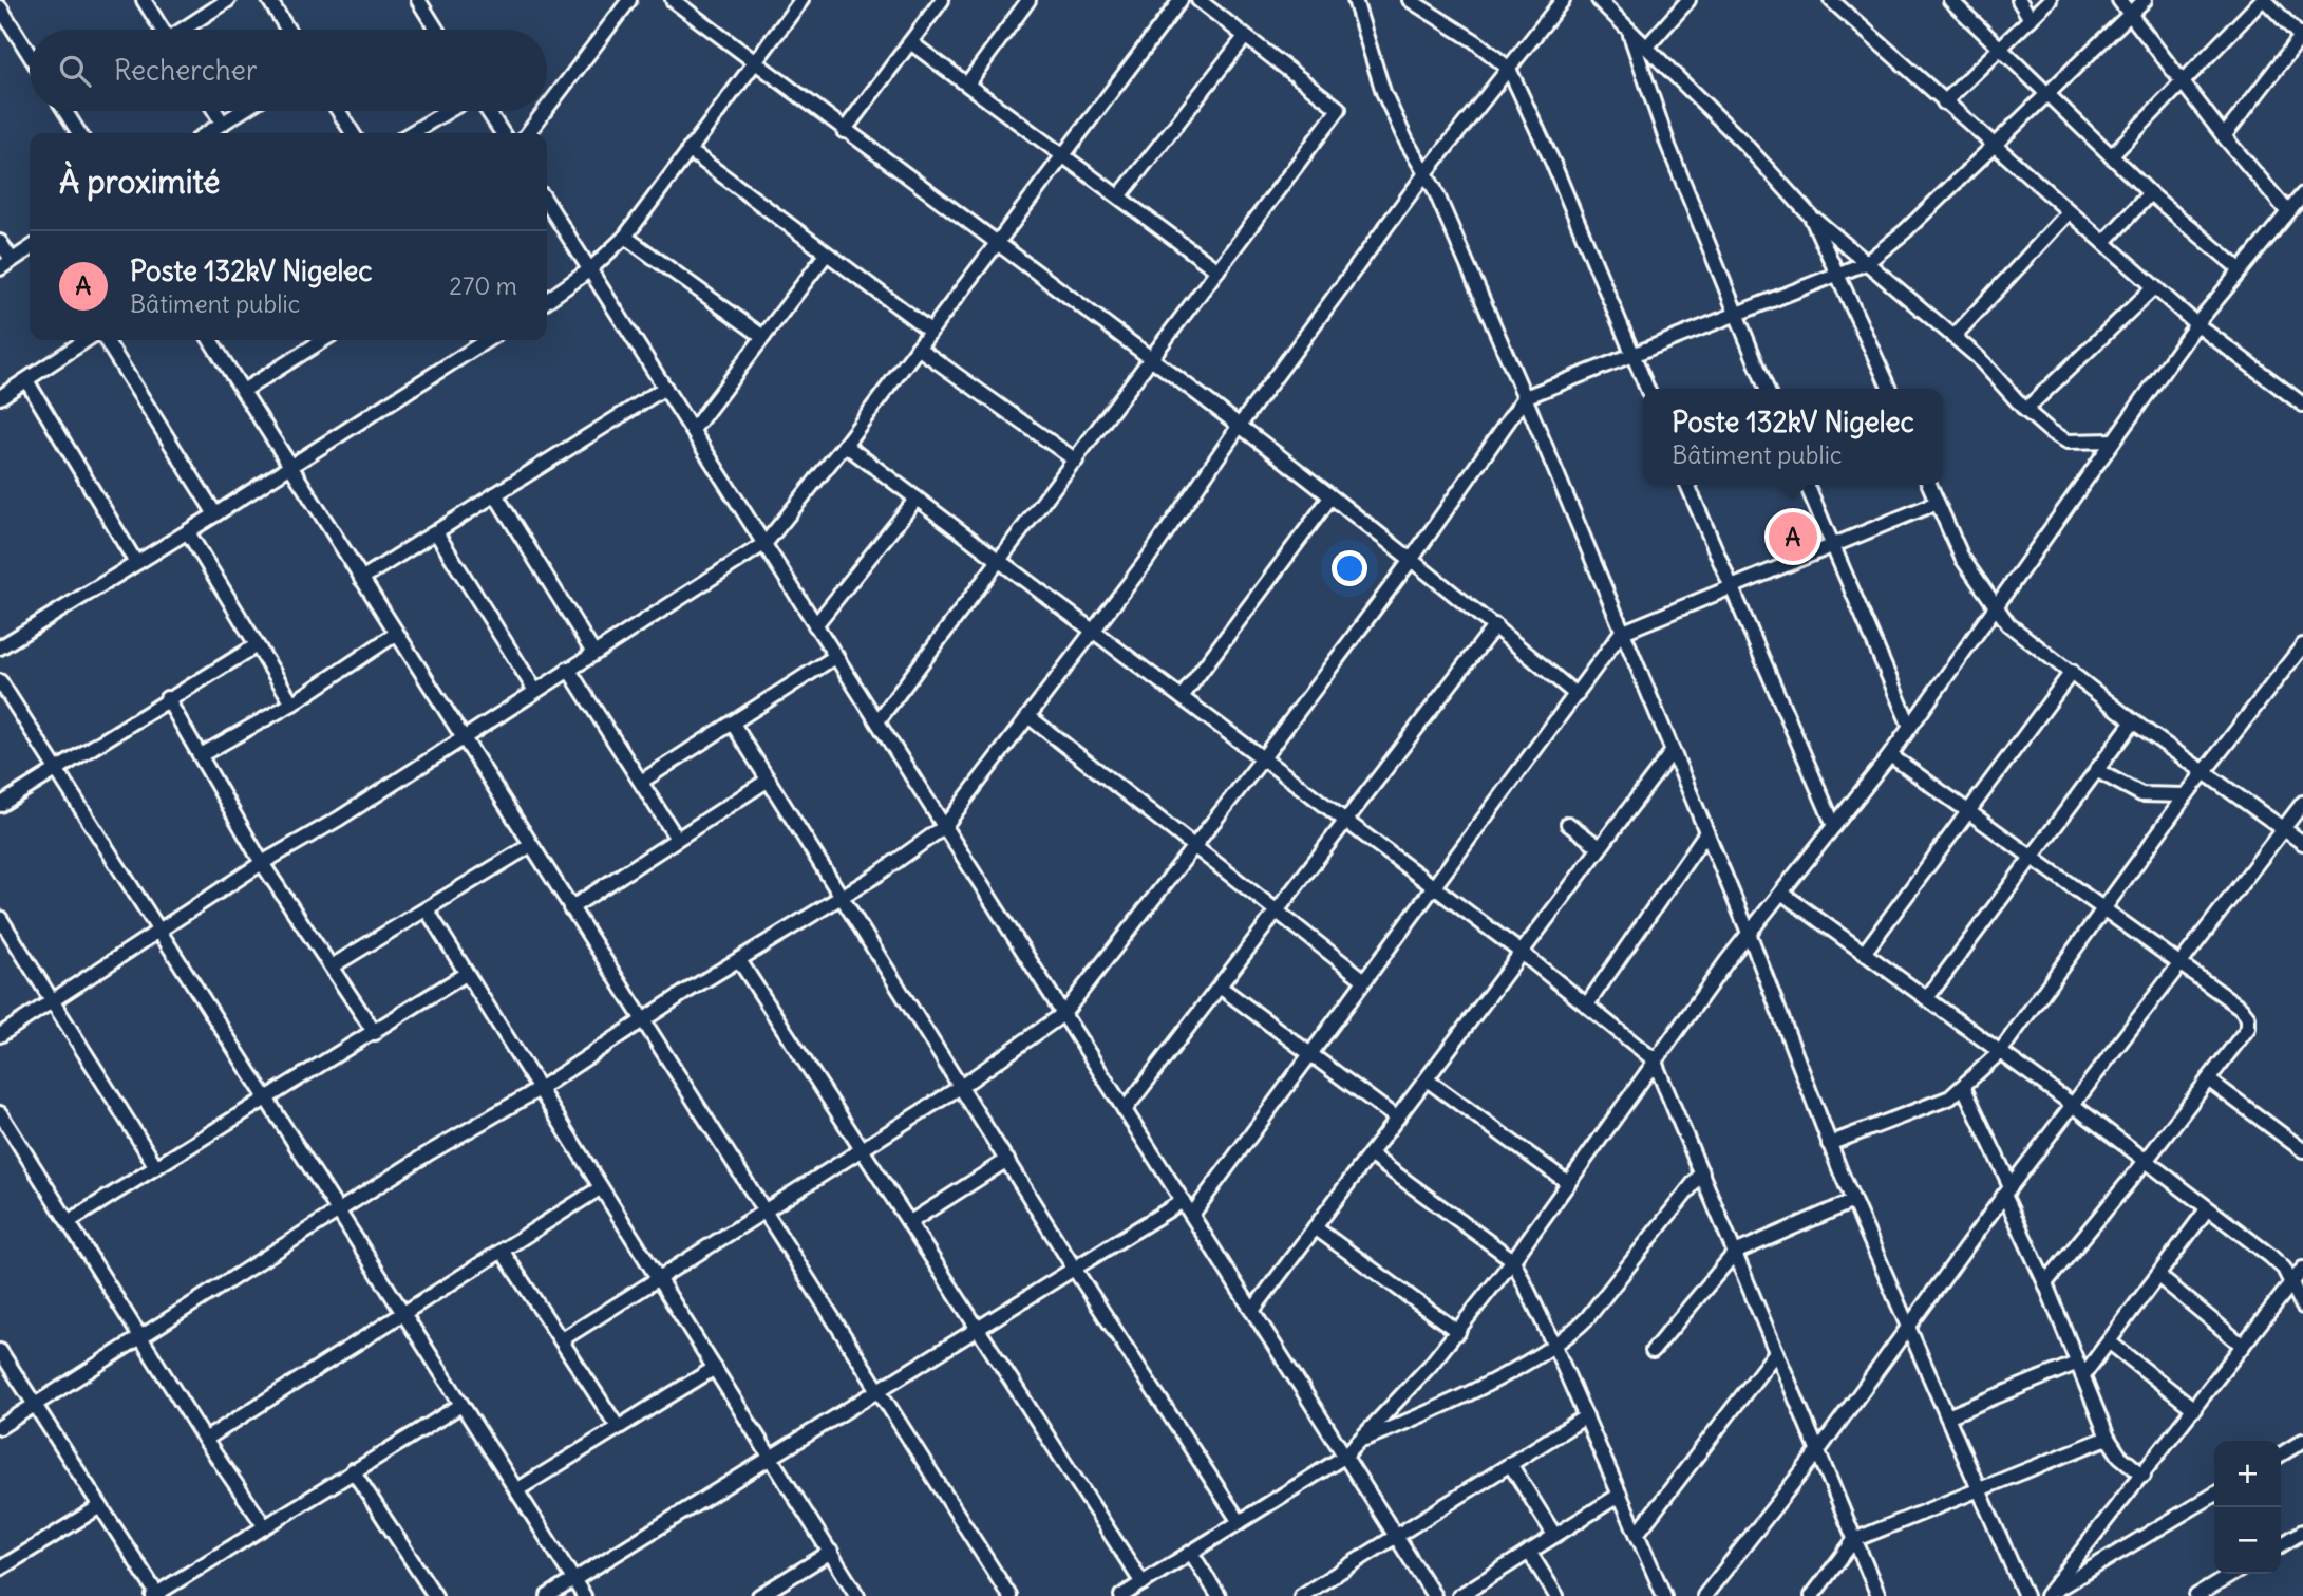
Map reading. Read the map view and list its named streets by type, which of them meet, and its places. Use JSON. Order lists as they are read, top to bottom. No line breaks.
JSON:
{"page":{"search":"Rechercher","heading":"À proximité","list":[{"mark":"A","name":"Poste 132kV Nigelec","note":"Bâtiment public","value":"270 m"}],"popup":["Poste 132kV Nigelec","Bâtiment public"],"pins":"A","map_buttons":["+","−"]}}
